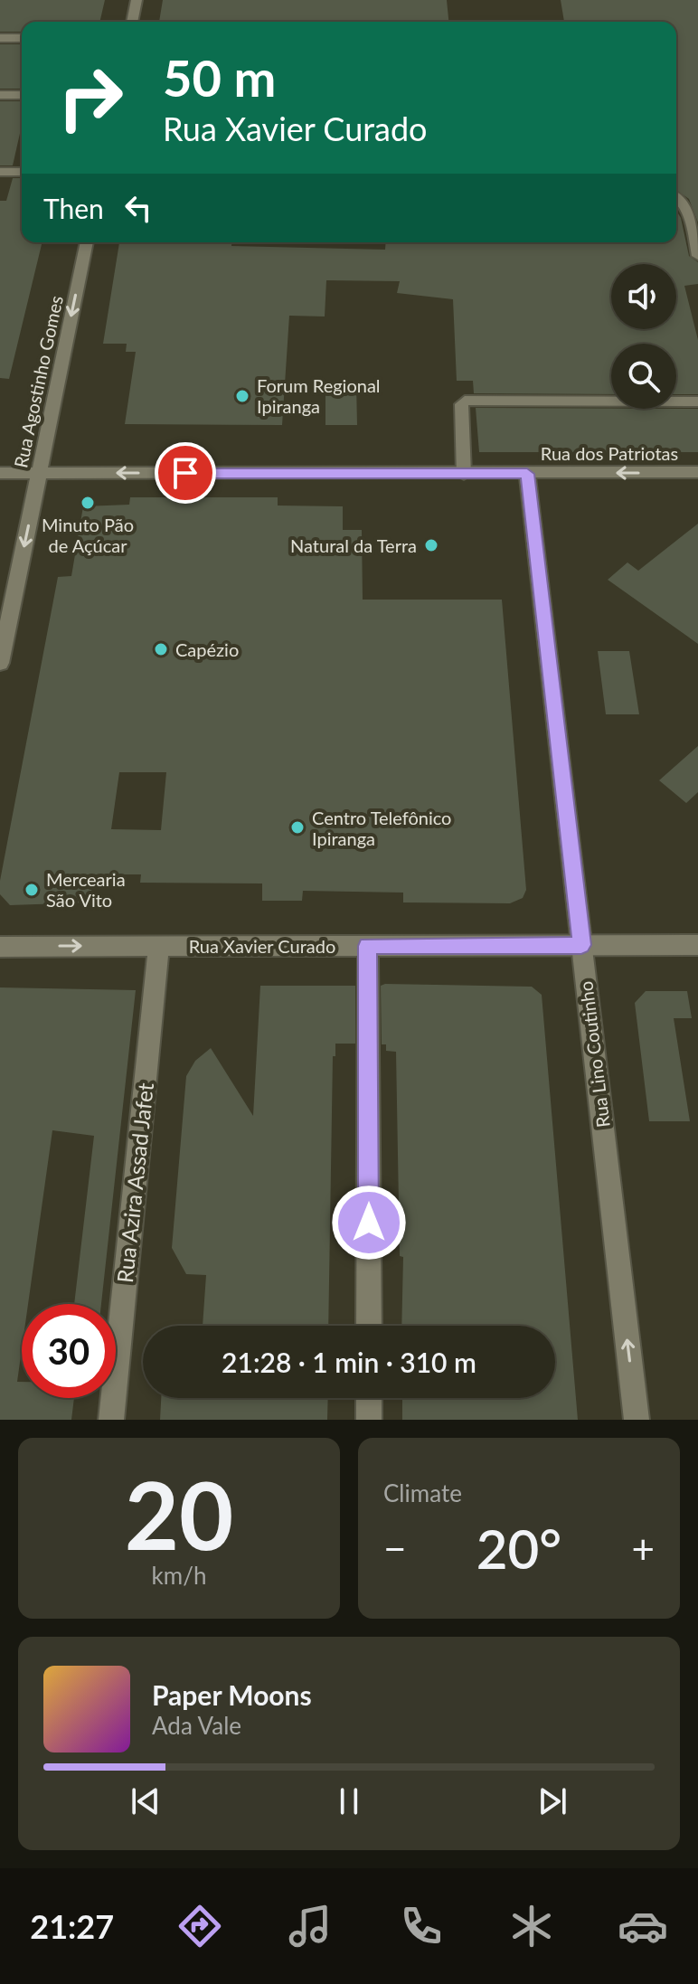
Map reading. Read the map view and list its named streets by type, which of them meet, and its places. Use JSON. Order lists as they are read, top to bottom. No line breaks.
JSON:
{"streets":{"street":["Rua Agostinho Gomes","Rua dos Patriotas","Rua Xavier Curado","Rua Lino Coutinho","Rua Azira Assad Jafet"]},"crossings":[["Rua Agostinho Gomes","Rua dos Patriotas"],["Rua dos Patriotas","Rua Lino Coutinho"],["Rua Xavier Curado","Rua Lino Coutinho"],["Rua Xavier Curado","Rua Azira Assad Jafet"]],"one_way":["Rua Agostinho Gomes","Rua dos Patriotas","Rua Lino Coutinho"],"places":["Forum Regional Ipiranga","Minuto Pão de Açúcar","Natural da Terra","Capézio","Centro Telefônico Ipiranga","Mercearia São Vito"],"page":{"turn":["50 m","Rua Xavier Curado"],"then":"Then","limit":"30","trip":"21:28 · 1 min · 310 m","tile":[["20","km/h"],"Climate"],"heat":["−","20°","+"],"song":["Paper Moons","Ada Vale"],"tabs":"21:27"}}
